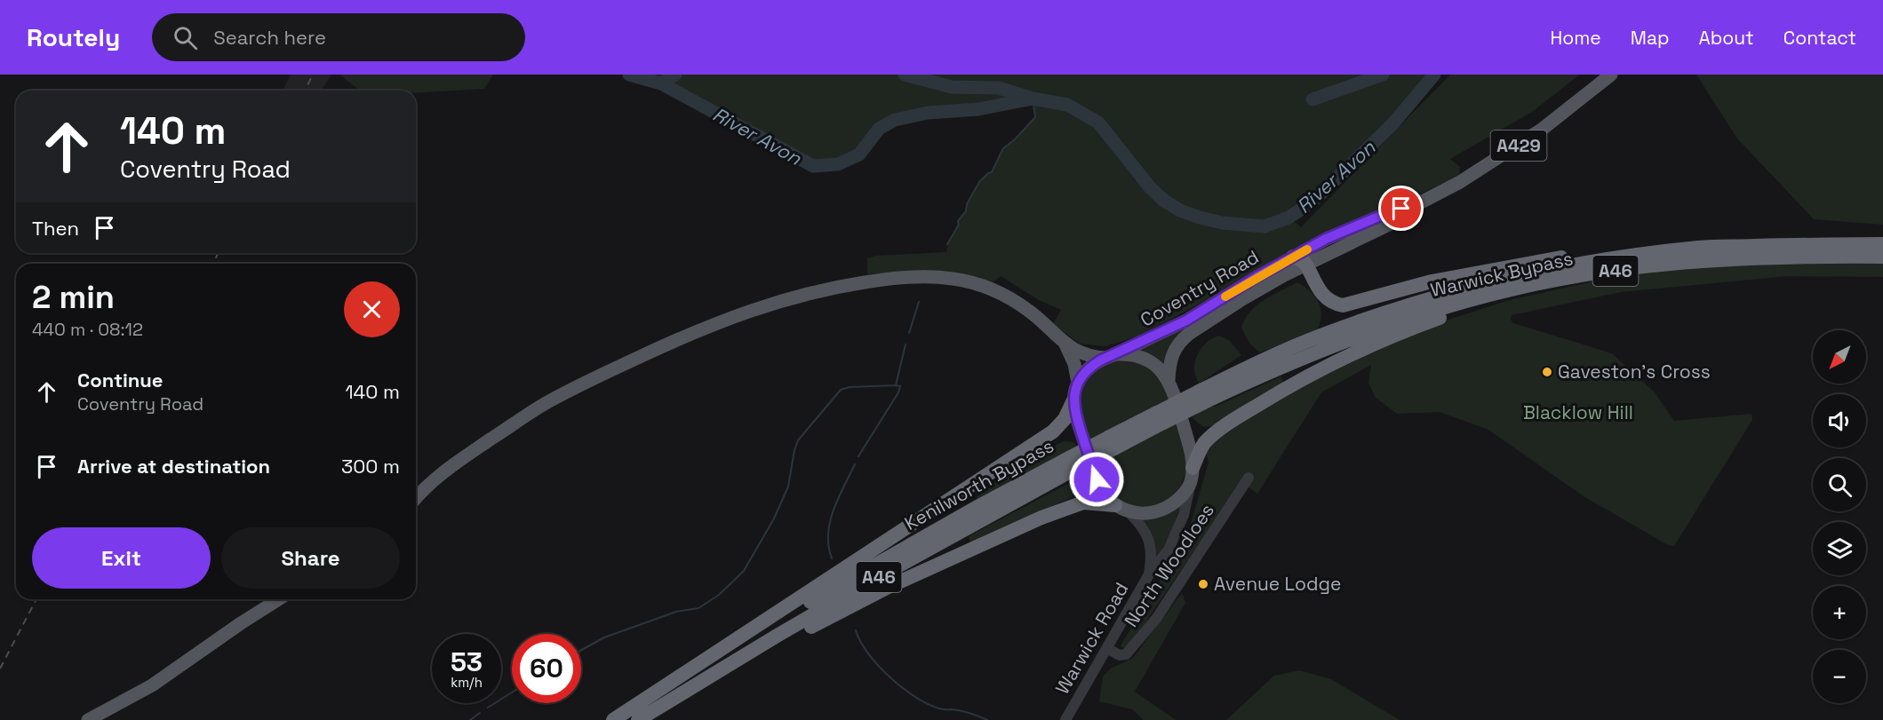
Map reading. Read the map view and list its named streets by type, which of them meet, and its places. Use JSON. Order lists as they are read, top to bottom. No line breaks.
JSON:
{"streets":{"highway":["A46","Warwick Bypass","Kenilworth Bypass"],"main road":["A429","Coventry Road"],"street":["North Woodloes","Warwick Road"]},"crossings":[["A46","Warwick Bypass"],["A46","Coventry Road"],["Warwick Bypass","Kenilworth Bypass"],["Coventry Road","Warwick Road"],["North Woodloes","Warwick Road"]],"water":["River Avon"],"parks":["Blacklow Hill"],"places":["Gaveston's Cross","Avenue Lodge"],"north":"bottom left","page":{"header":"Routely","search":"Search here","nav":["Home","Map","About","Contact"],"turn":["140 m","Coventry Road"],"then":"Then","heading":["2 min","440 m · 08:12"],"map_buttons":["+","−"],"list":[{"name":"Continue","note":"Coventry Road","value":"140 m"},{"name":"Arrive at destination","value":"300 m"}],"buttons":["Exit","Share"],"speed":"53 km/h","limit":"60"}}
